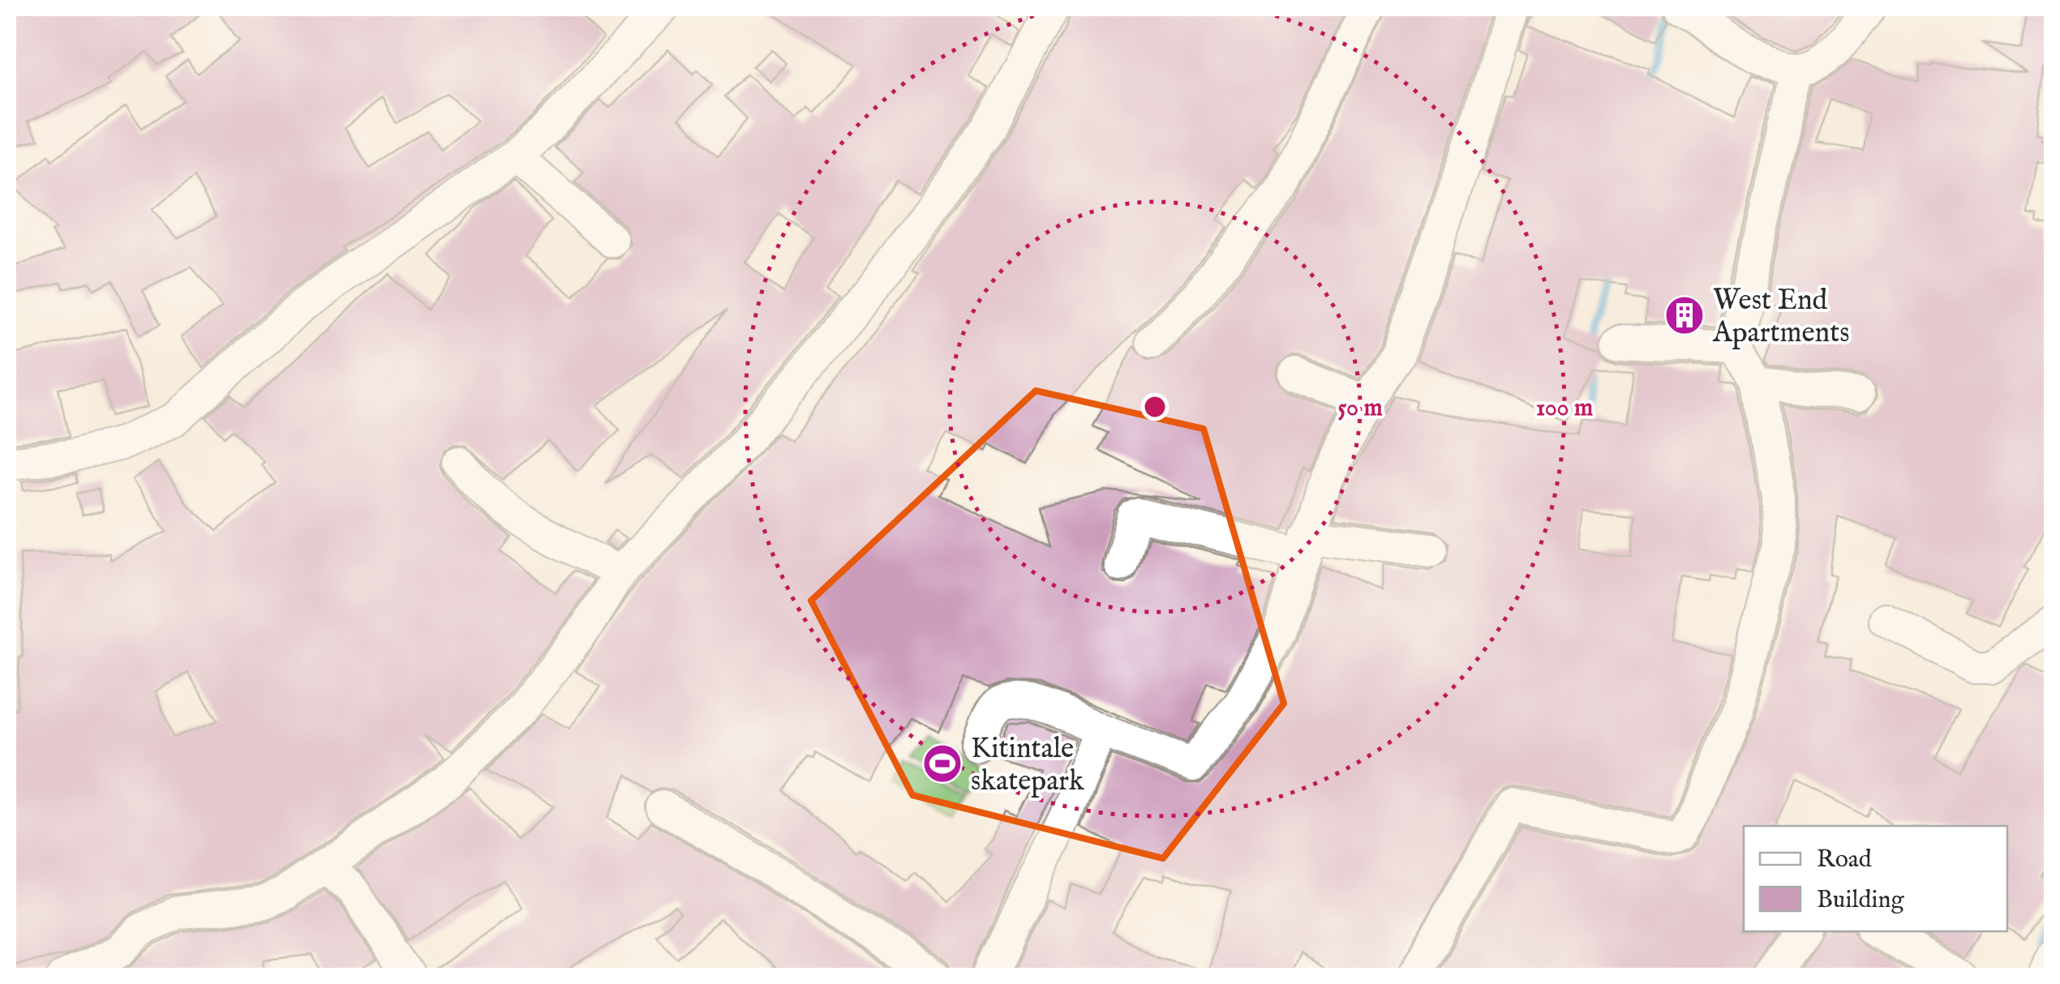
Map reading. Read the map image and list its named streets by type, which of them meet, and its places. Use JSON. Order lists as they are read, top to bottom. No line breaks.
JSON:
{"places":{"building":["West End Apartments"],"sports":["Kitintale skatepark"]},"legend":["Road","Building"],"rings":["50 m","100 m"]}
